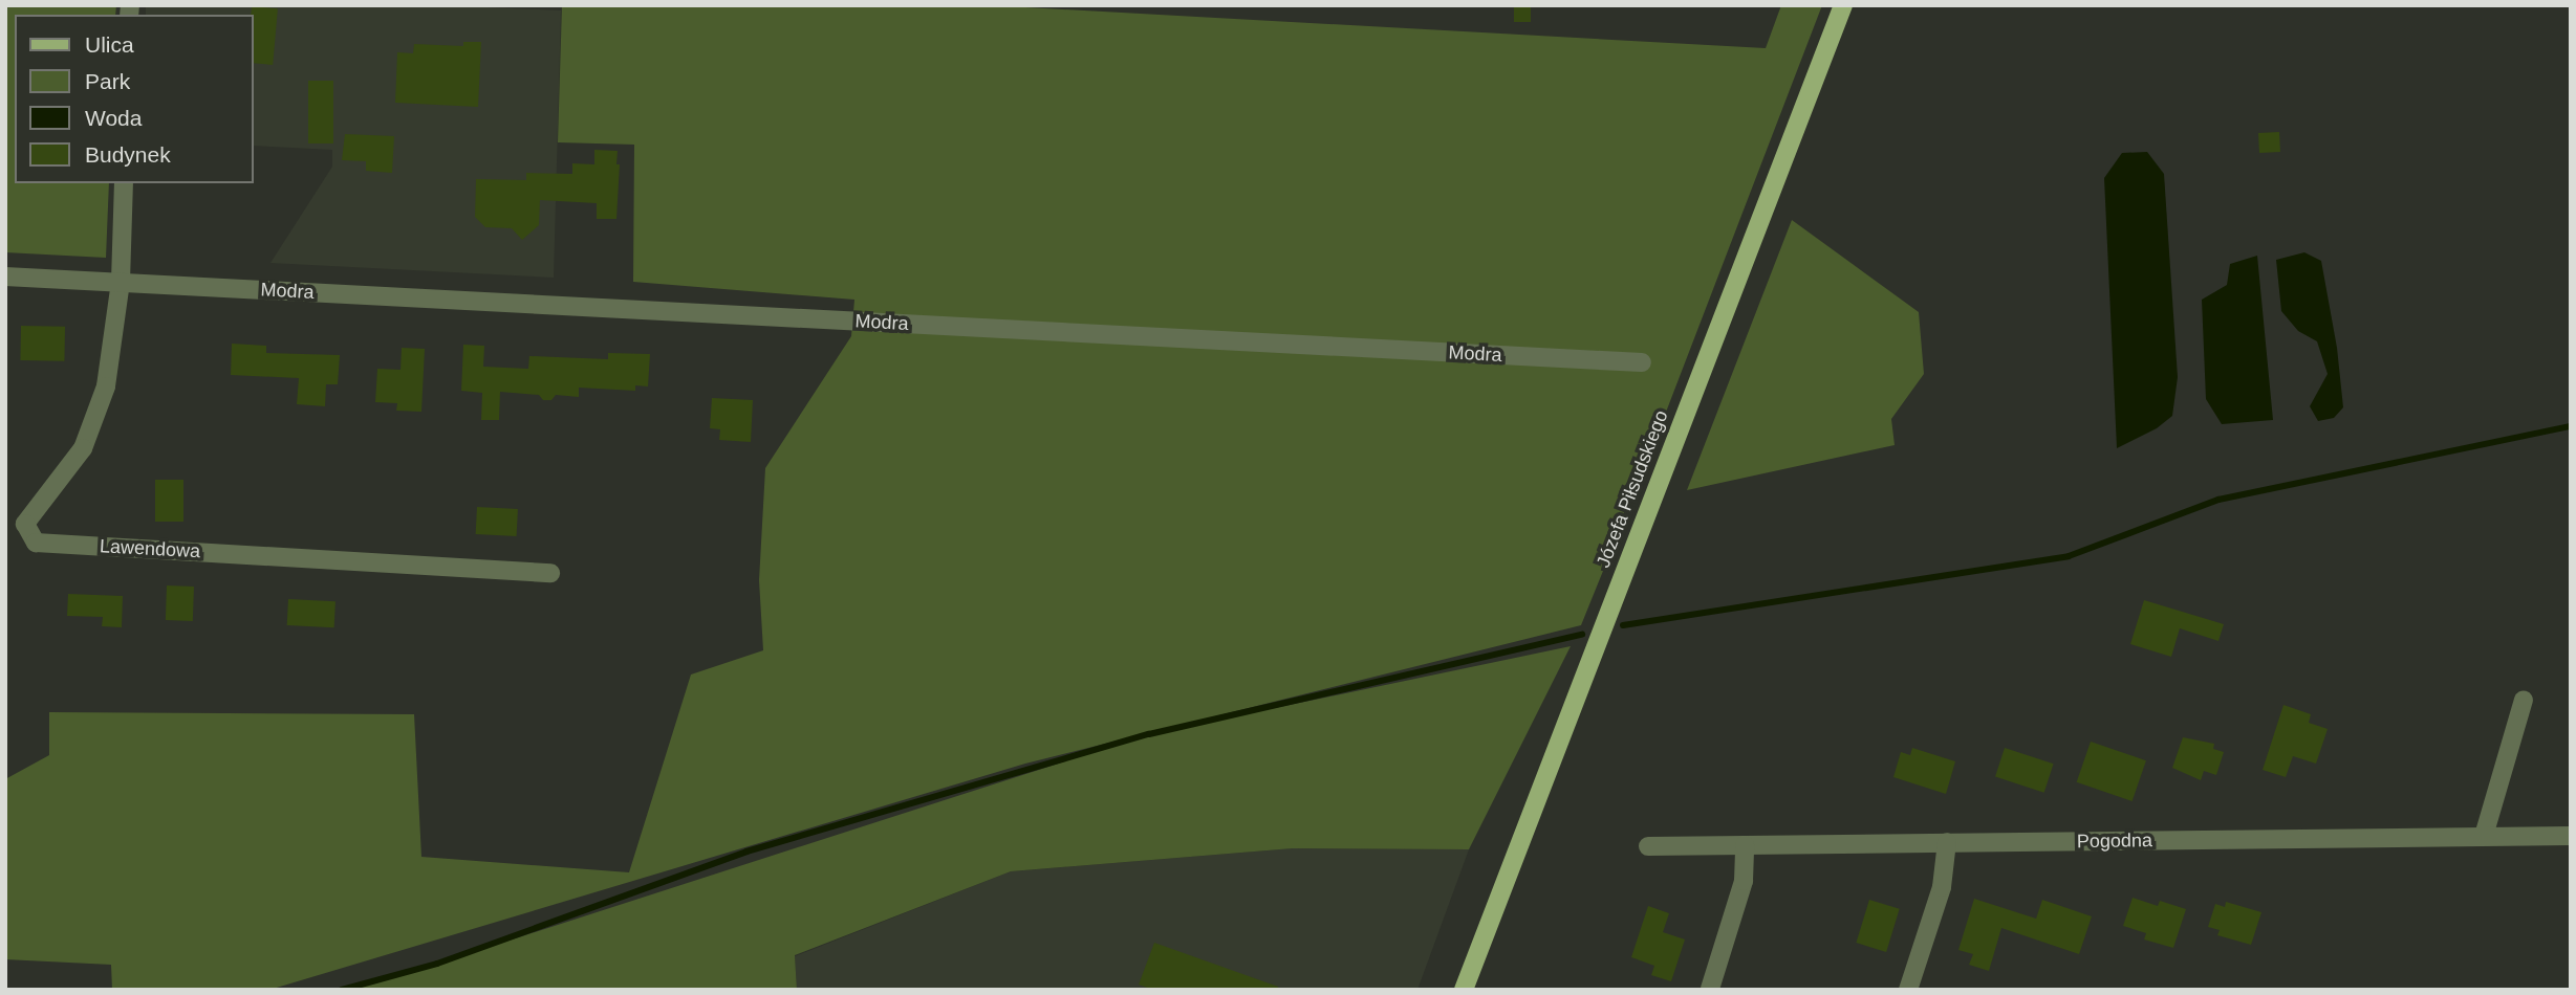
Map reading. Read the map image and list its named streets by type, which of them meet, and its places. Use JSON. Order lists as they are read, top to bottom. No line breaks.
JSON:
{"streets":{"main road":["Józefa Piłsudskiego"],"street":["Modra","Lawendowa","Pogodna"]},"crossings":[["Modra","Lawendowa"]],"legend":["Ulica","Park","Woda","Budynek"]}
